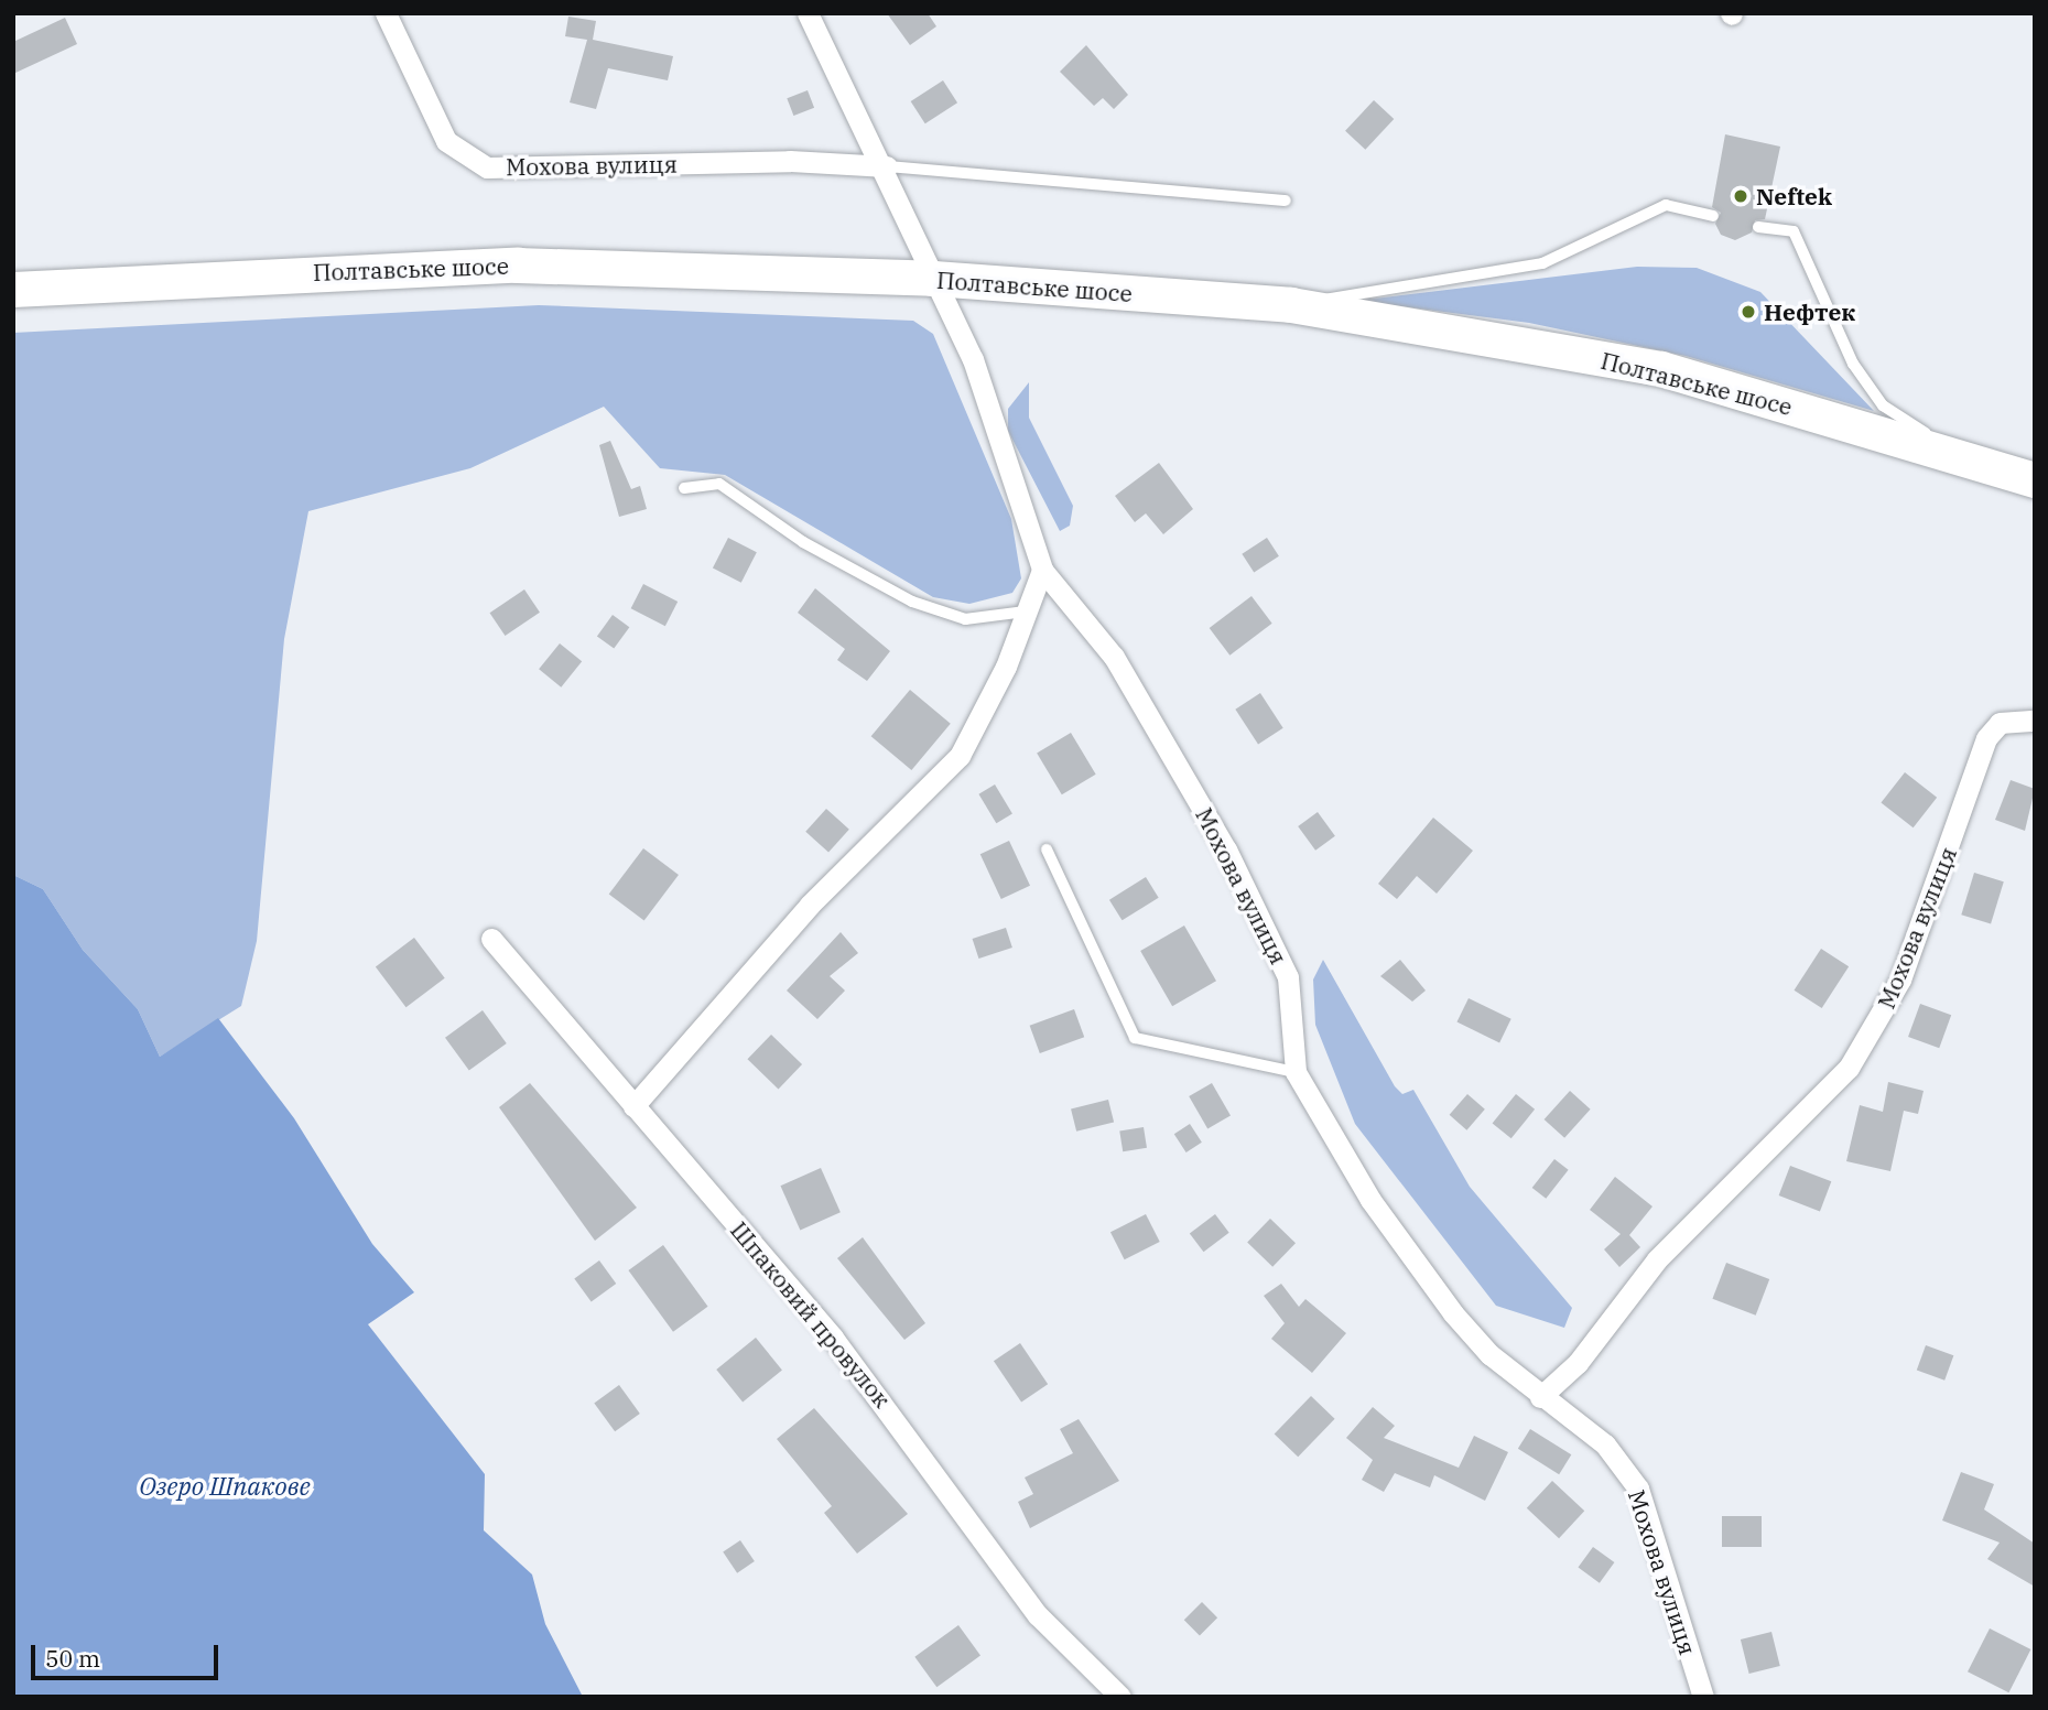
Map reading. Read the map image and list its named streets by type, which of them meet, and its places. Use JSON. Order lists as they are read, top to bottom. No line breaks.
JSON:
{"streets":{"main road":["Полтавське шосе"],"street":["Мохова вулиця","Шпаковий провулок"]},"crossings":[["Мохова вулиця","Полтавське шосе"]],"water":["Озеро Шпакове"],"places":["Neftek","Нефтек"],"scale_bar":"50 m"}
